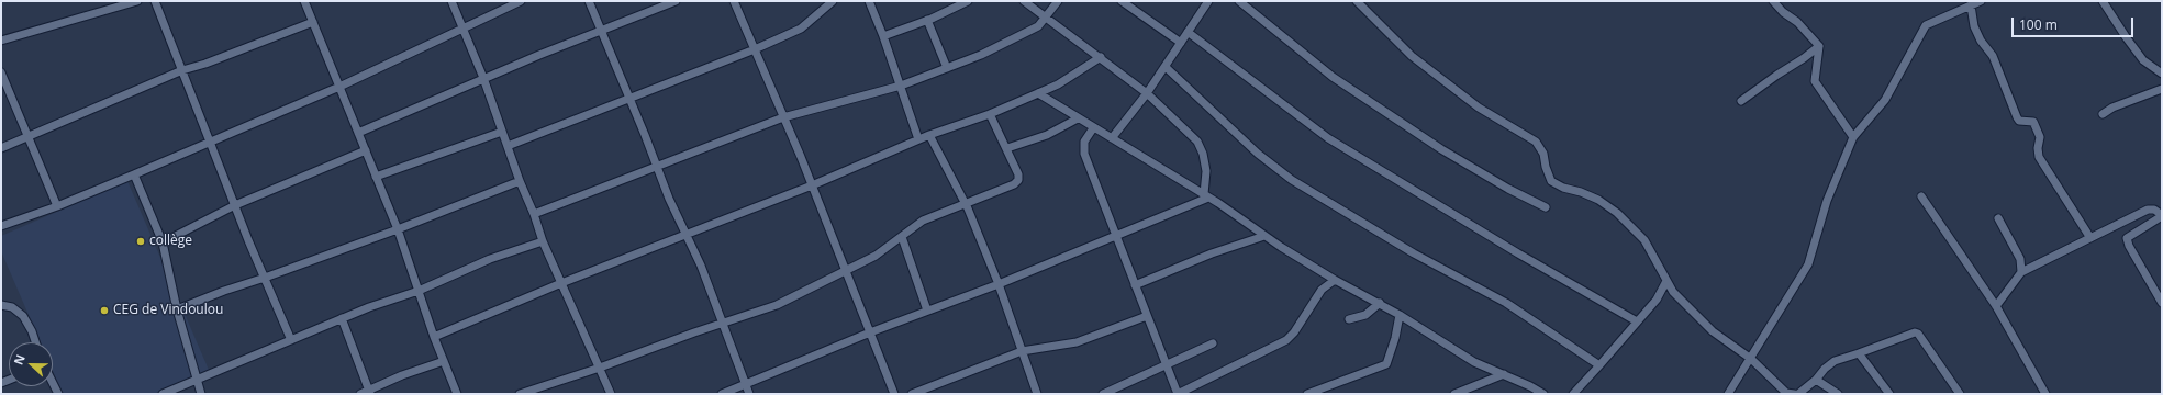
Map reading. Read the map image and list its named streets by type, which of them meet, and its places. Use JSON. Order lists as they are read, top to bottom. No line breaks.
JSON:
{"places":["collège","CEG de Vindoulou"],"scale_bar":"100 m","north":"left"}
